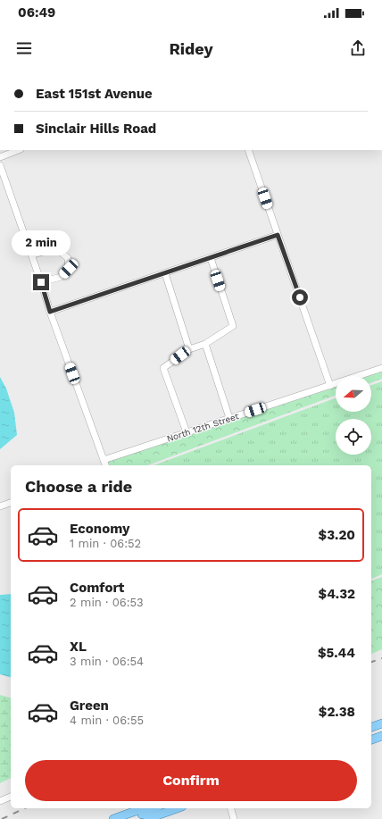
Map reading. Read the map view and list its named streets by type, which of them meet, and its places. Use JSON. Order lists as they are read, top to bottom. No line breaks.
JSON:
{"streets":{"street":["North 12th Street"]},"north":"left","page":{"status":"06:49","header":"Ridey","banner":["East 151st Avenue","Sinclair Hills Road"],"bubble":"2 min","heading":"Choose a ride","list":[{"name":"Economy","note":"1 min · 06:52","value":"$3.20"},{"name":"Comfort","note":"2 min · 06:53","value":"$4.32"},{"name":"XL","note":"3 min · 06:54","value":"$5.44"},{"name":"Green","note":"4 min · 06:55","value":"$2.38"}],"buttons":"Confirm"}}
